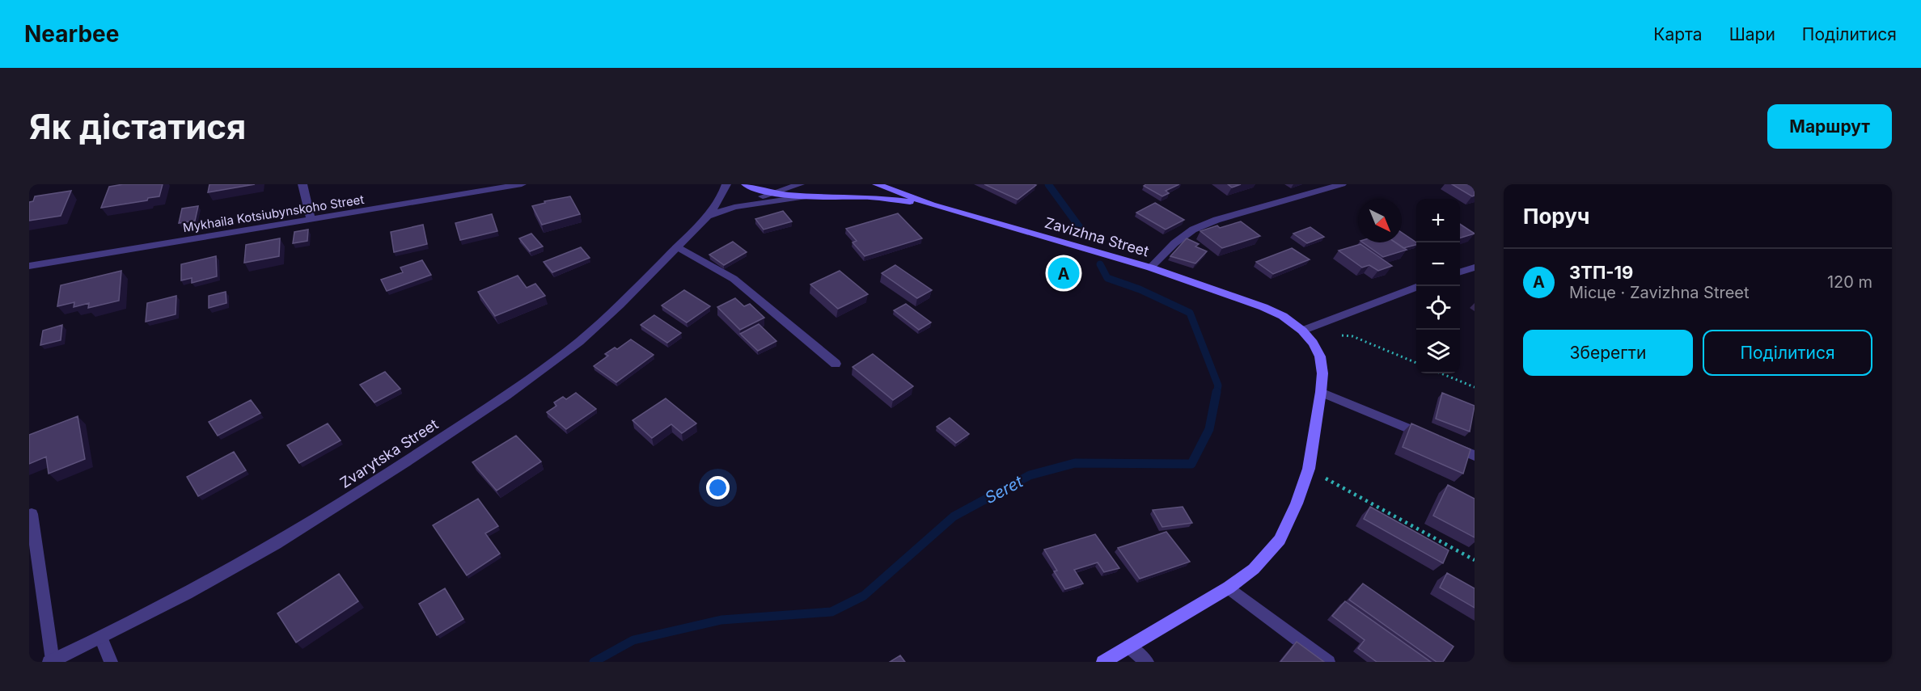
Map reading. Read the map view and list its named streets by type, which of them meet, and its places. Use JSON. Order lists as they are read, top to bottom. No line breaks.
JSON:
{"streets":{"main road":["Zavizhna Street"],"street":["Mykhaila Kotsiubynskoho Street","Zvarytska Street"]},"water":["Seret"],"north":"bottom right","page":{"header":"Nearbee","nav":["Карта","Шари","Поділитися"],"buttons":["Маршрут",["Зберегти","Поділитися"]],"title":"Як дістатися","heading":"Поруч","map_buttons":["+","−"],"list":[{"mark":"A","name":"ЗТП-19","note":"Місце · Zavizhna Street","value":"120 m"}],"pins":"A"}}
